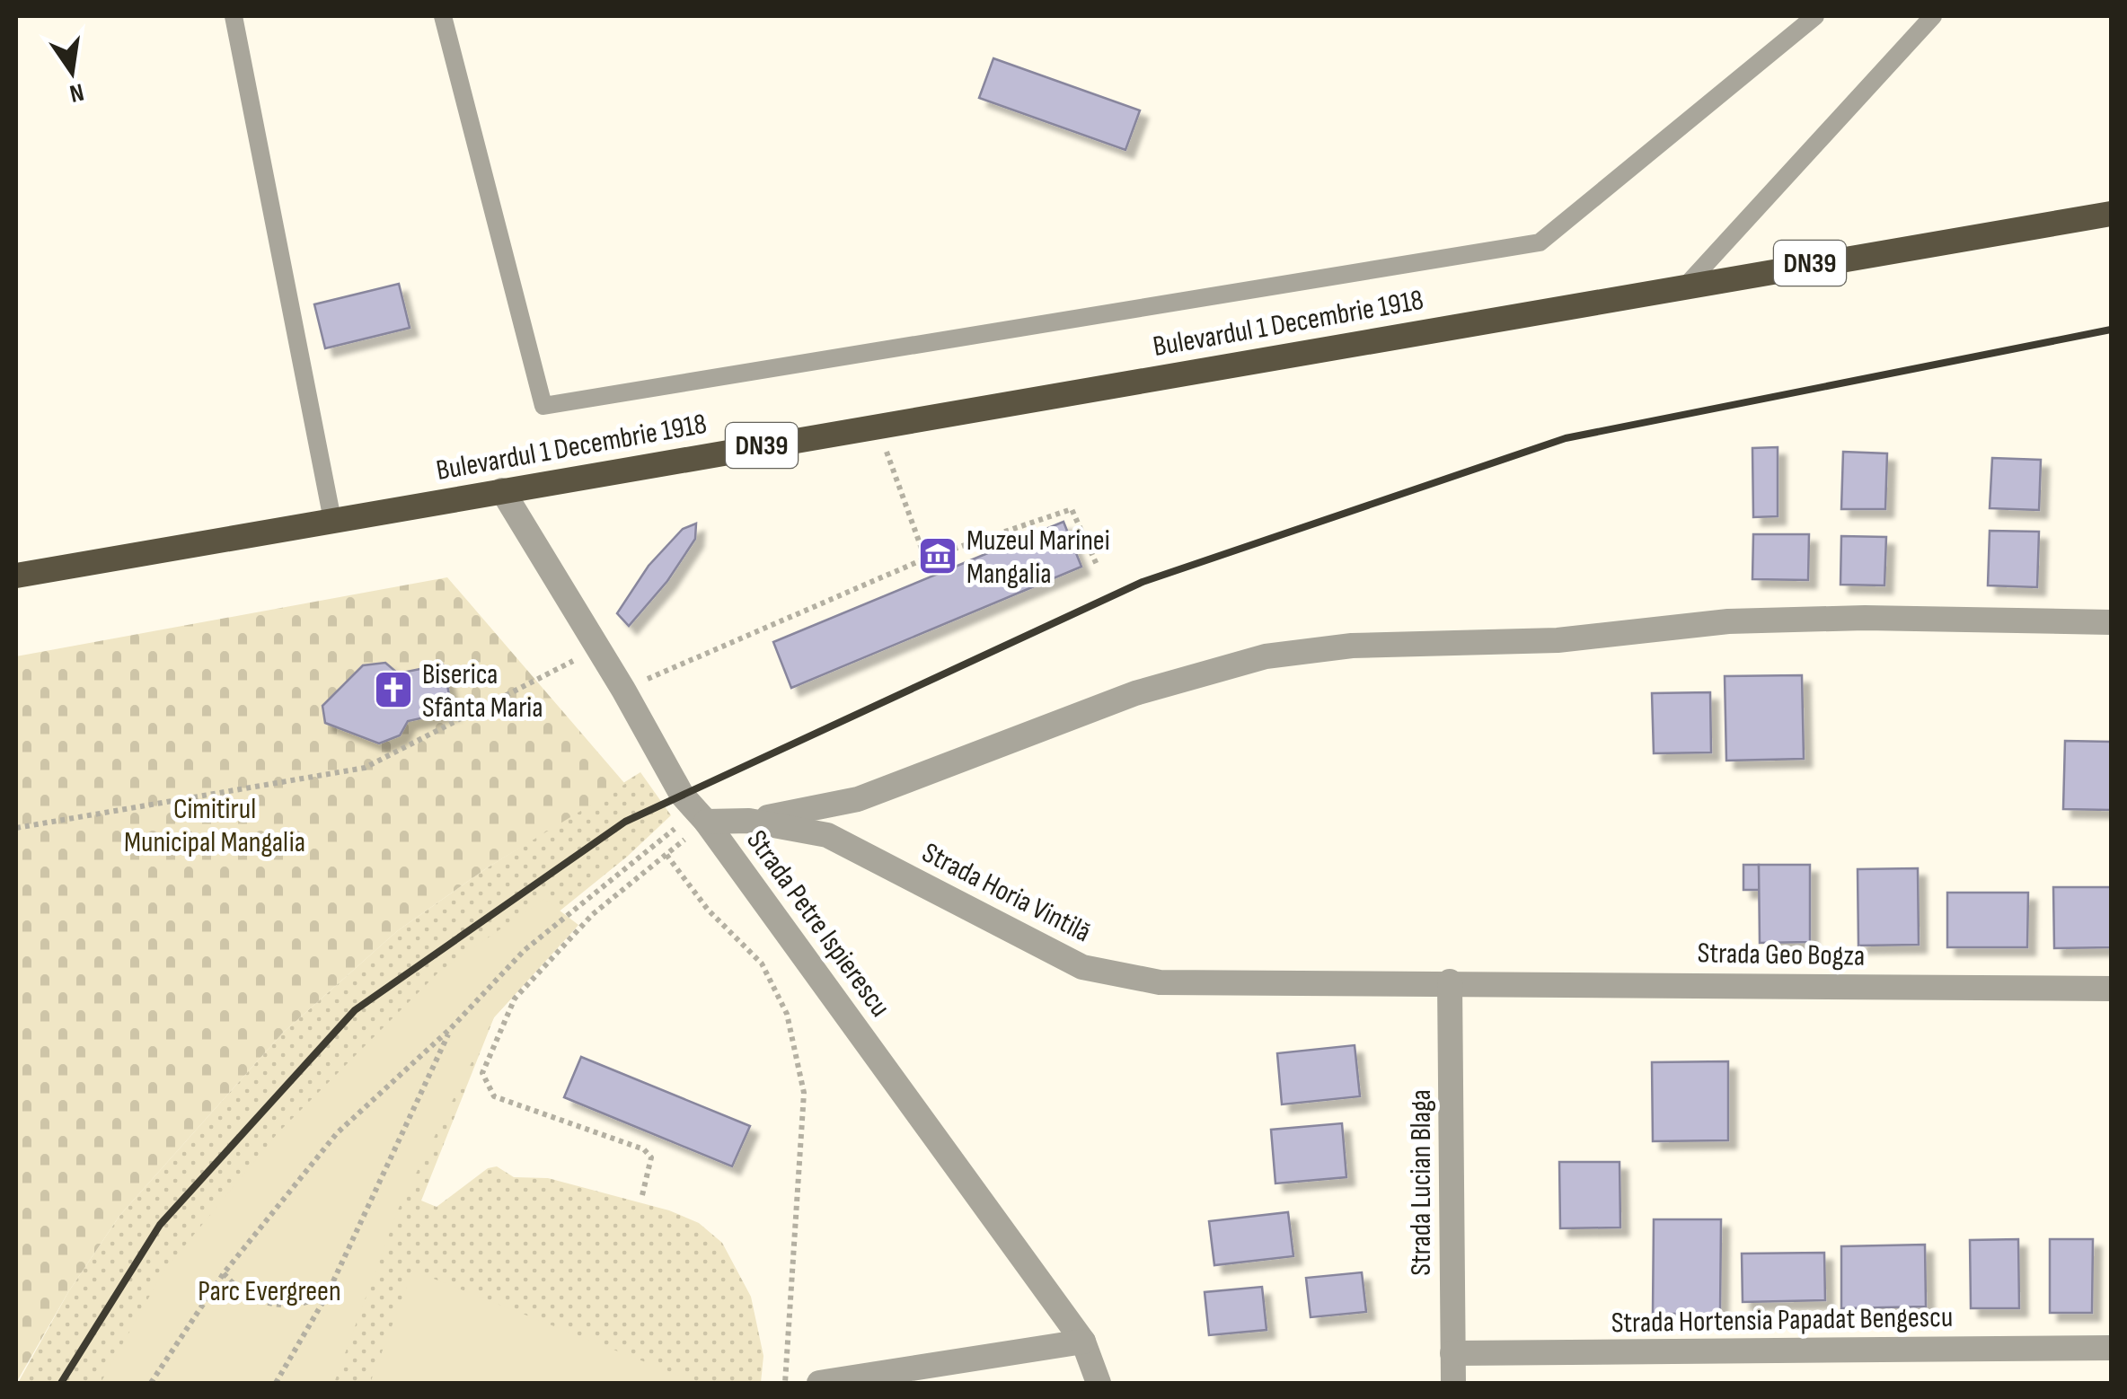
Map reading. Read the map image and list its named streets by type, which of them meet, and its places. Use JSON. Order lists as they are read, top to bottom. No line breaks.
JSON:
{"streets":{"highway":["DN39","Bulevardul 1 Decembrie 1918"],"street":["Strada Horia Vintilă","Strada Petre Ispierescu","Strada Geo Bogza","Strada Lucian Blaga","Strada Hortensia Papadat Bengescu"]},"crossings":[["DN39","Bulevardul 1 Decembrie 1918"],["Bulevardul 1 Decembrie 1918","Strada Petre Ispierescu"],["Strada Horia Vintilă","Strada Petre Ispierescu"],["Strada Horia Vintilă","Strada Geo Bogza"],["Strada Horia Vintilă","Strada Lucian Blaga"],["Strada Geo Bogza","Strada Lucian Blaga"],["Strada Lucian Blaga","Strada Hortensia Papadat Bengescu"]],"parks":["Cimitirul Municipal Mangalia","Parc Evergreen"],"places":{"museum":["Muzeul Marinei Mangalia"],"church":["Biserica Sfânta Maria"]},"north":"bottom"}
